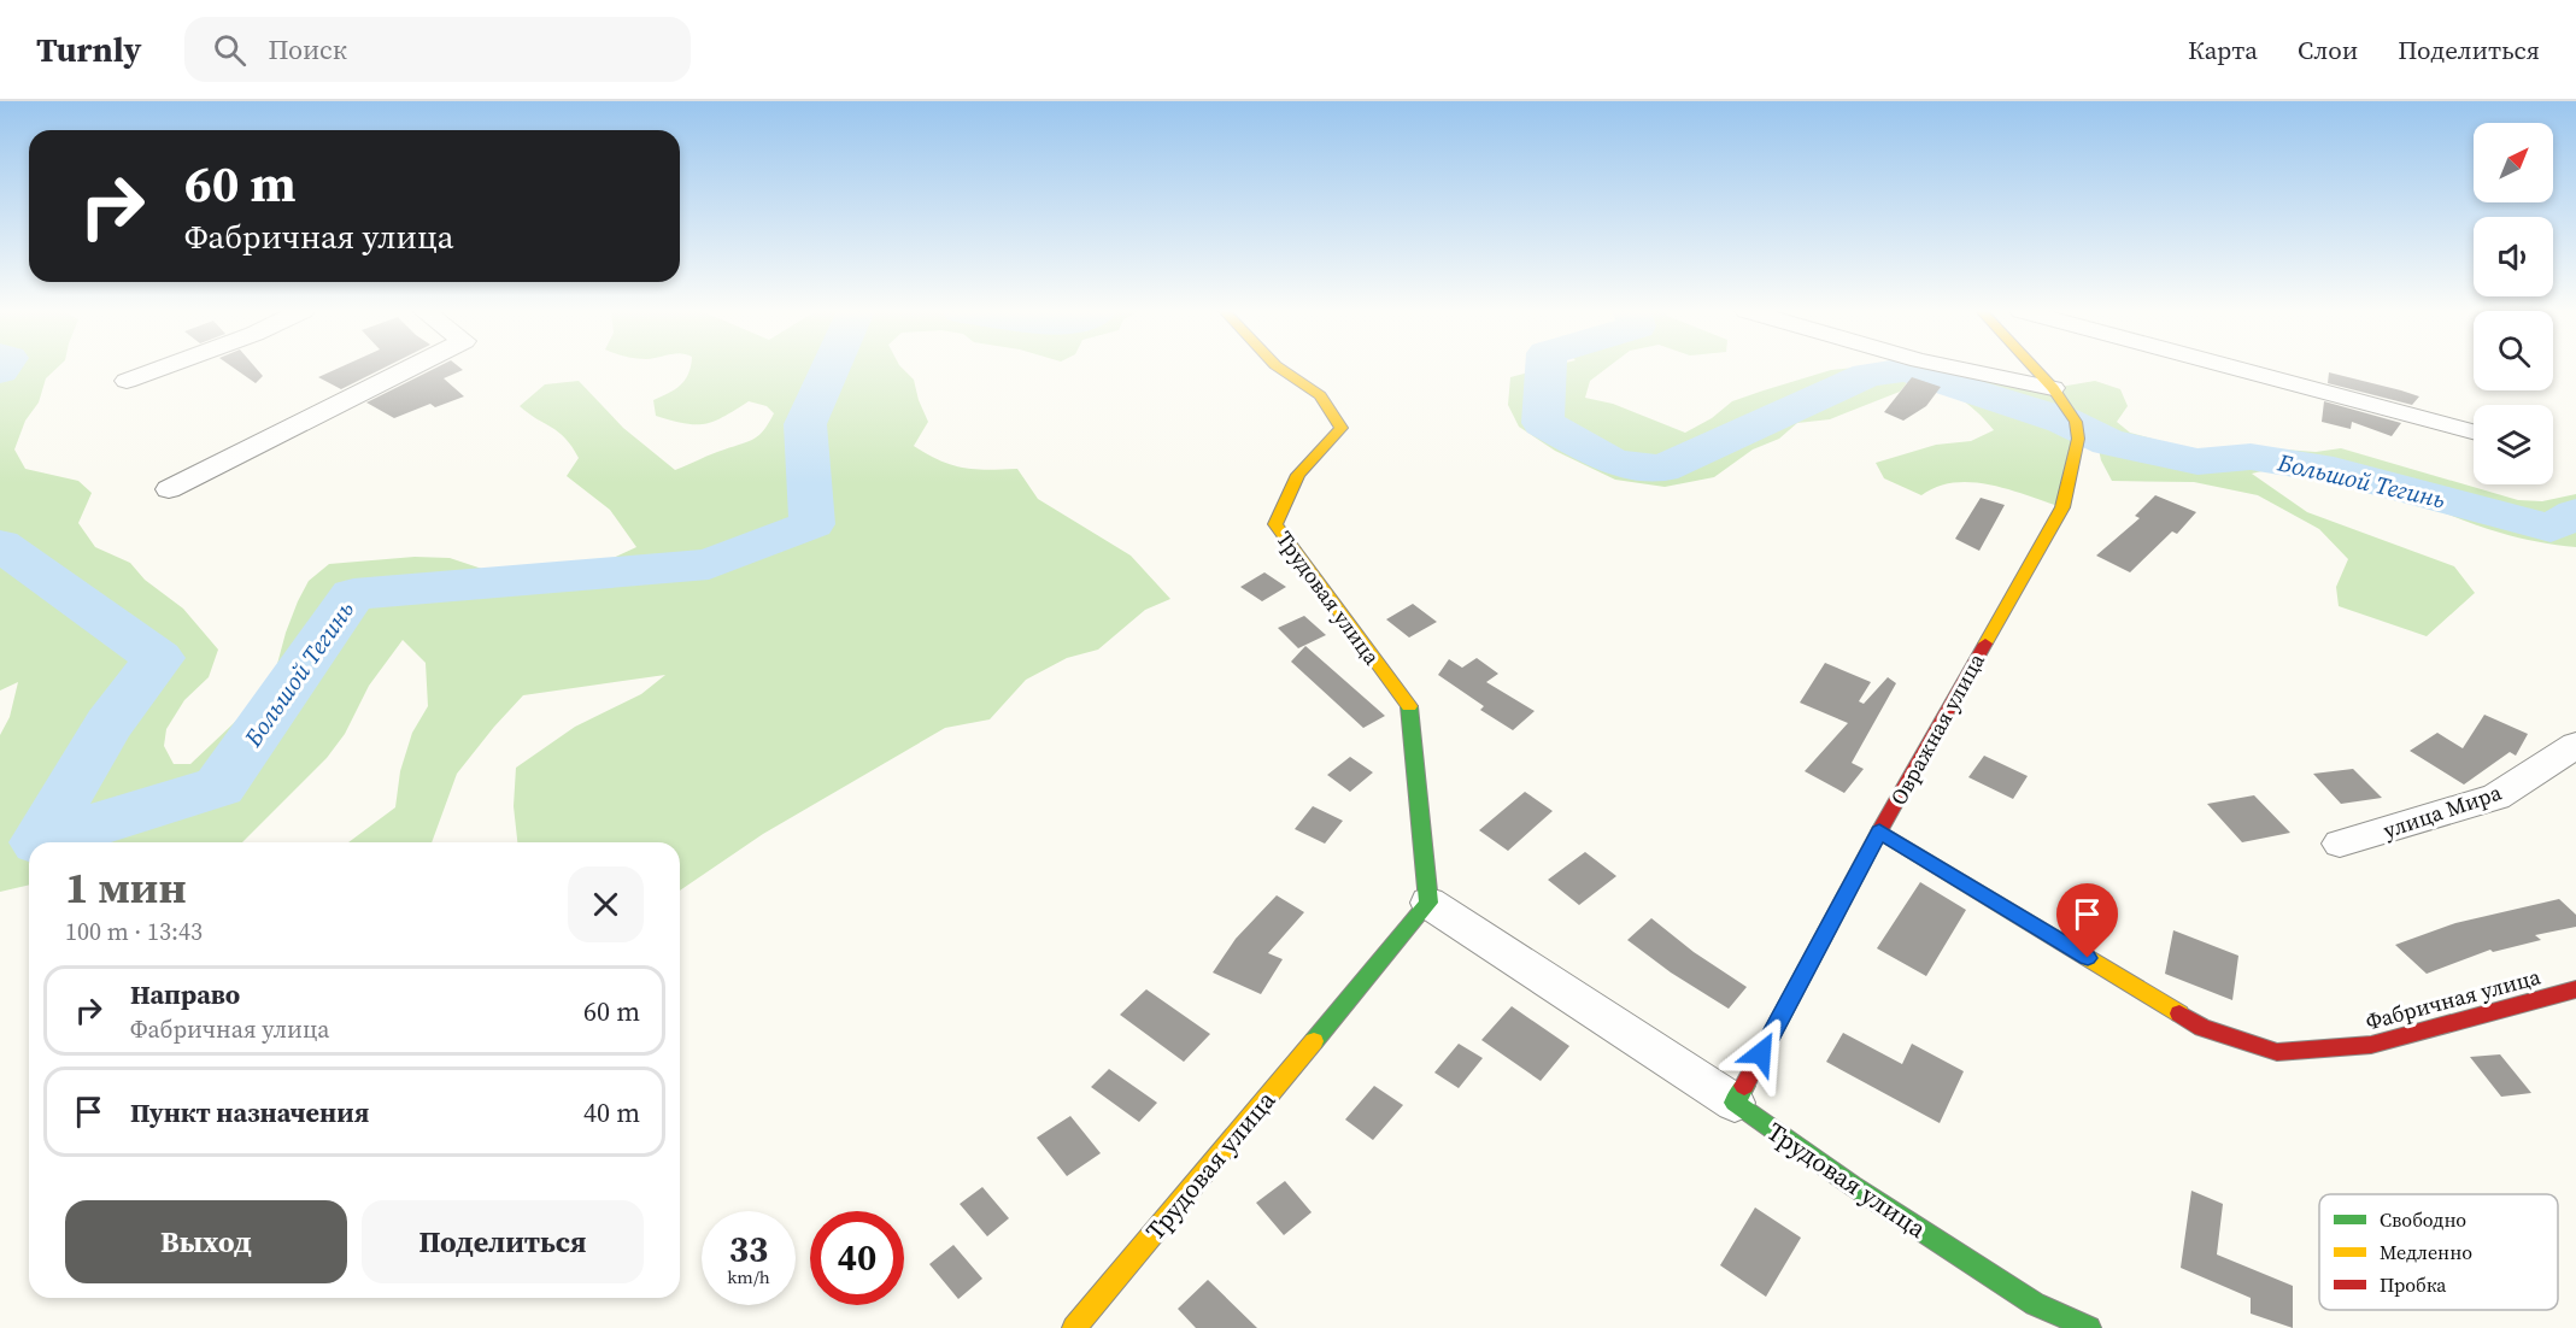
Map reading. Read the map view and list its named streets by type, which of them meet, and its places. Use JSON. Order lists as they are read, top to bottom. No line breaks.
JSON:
{"streets":{"street":["Трудовая улица","Овражная улица","улица Мира","Фабричная улица"]},"crossings":[["Трудовая улица","Овражная улица"],["Овражная улица","Фабричная улица"]],"water":["Большой Тегинь"],"legend":["Свободно","Медленно","Пробка"],"north":"top right","page":{"header":"Turnly","search":"Поиск","nav":["Карта","Слои","Поделиться"],"turn":["60 m","Фабричная улица"],"heading":["1 мин","100 m · 13:43"],"list":[{"name":"Направо","note":"Фабричная улица","value":"60 m"},{"name":"Пункт назначения","value":"40 m"}],"buttons":["Выход","Поделиться"],"speed":"33 km/h","limit":"40"}}
